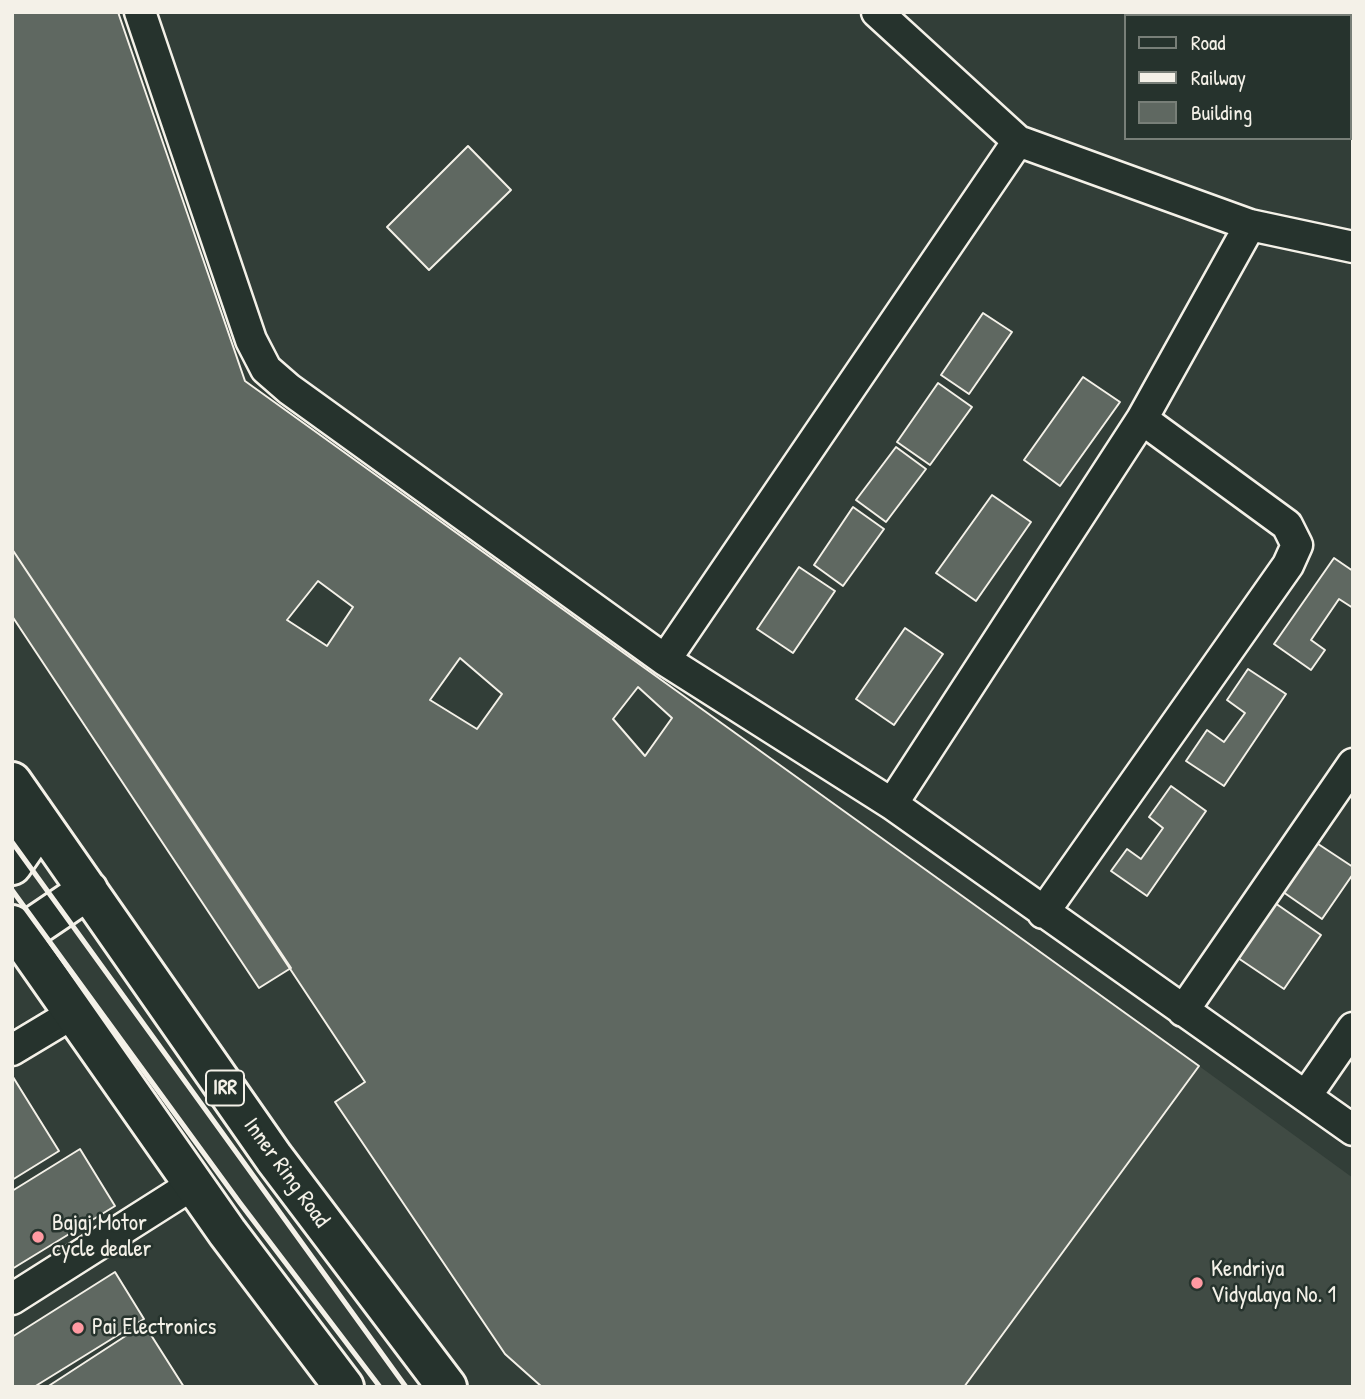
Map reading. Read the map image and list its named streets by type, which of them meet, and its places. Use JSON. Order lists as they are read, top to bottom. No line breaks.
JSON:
{"streets":{"highway":["IRR","Inner Ring Road"]},"places":["Bajaj Motor cycle dealer","Kendriya Vidyalaya No. 1","Pai Electronics"],"legend":["Road","Railway","Building"]}
